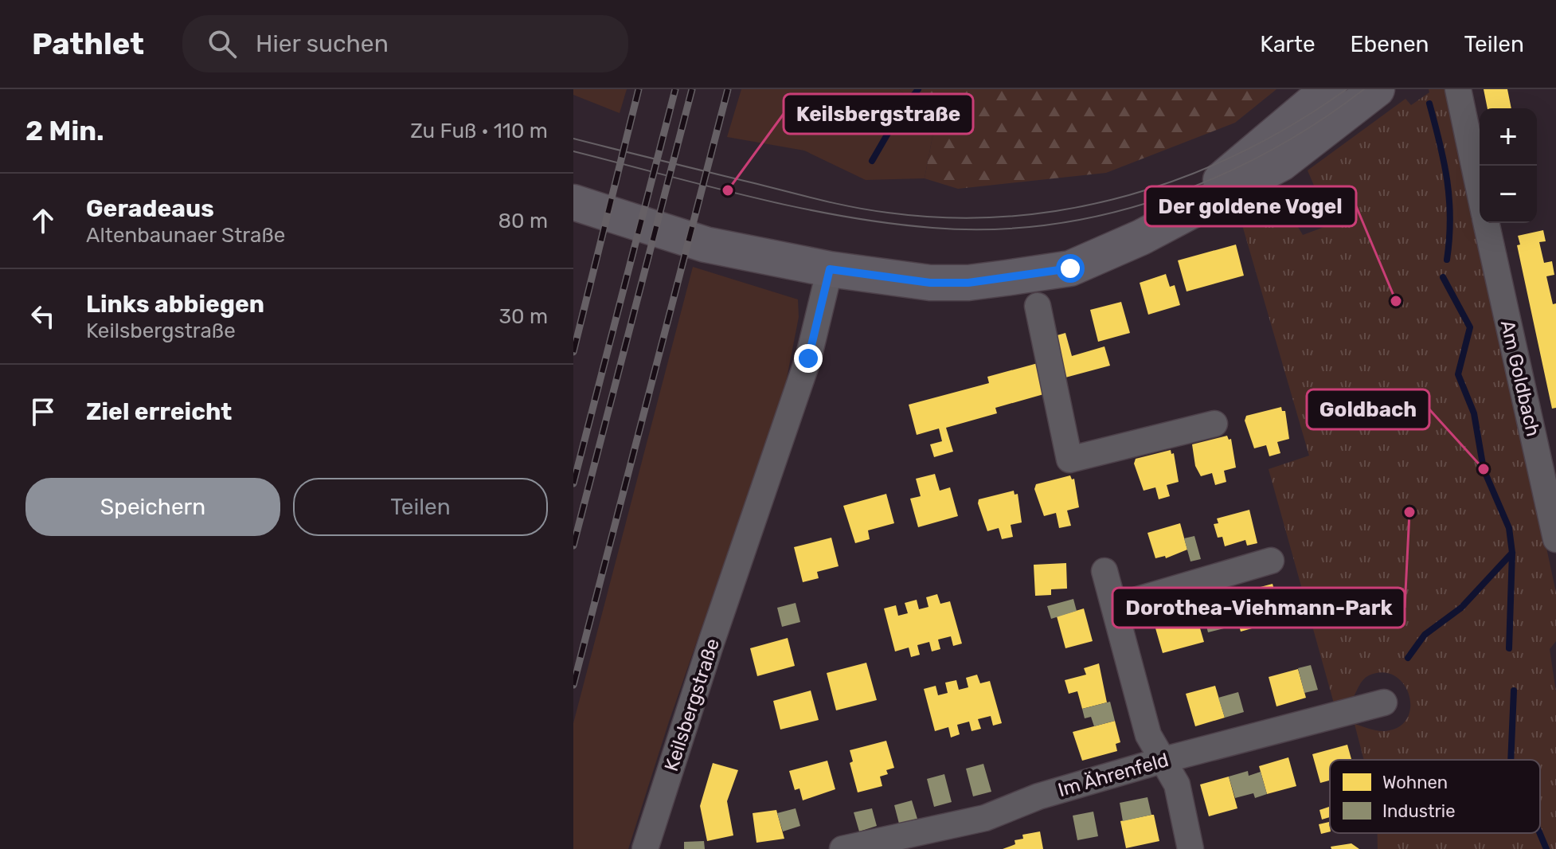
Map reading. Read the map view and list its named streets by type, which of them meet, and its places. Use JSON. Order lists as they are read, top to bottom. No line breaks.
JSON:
{"streets":{"street":["Am Goldbach","Keilsbergstraße","Im Ährenfeld"]},"places":["Keilsbergstraße","Der goldene Vogel","Goldbach","Dorothea-Viehmann-Park"],"legend":["Wohnen","Industrie"],"page":{"header":"Pathlet","search":"Hier suchen","nav":["Karte","Ebenen","Teilen"],"heading":["2 Min.","Zu Fuß · 110 m"],"map_buttons":["+","−"],"list":[["Geradeaus","Altenbaunaer Straße","80 m"],["Links abbiegen","Keilsbergstraße","30 m"],"Ziel erreicht"],"buttons":["Speichern","Teilen"]}}
